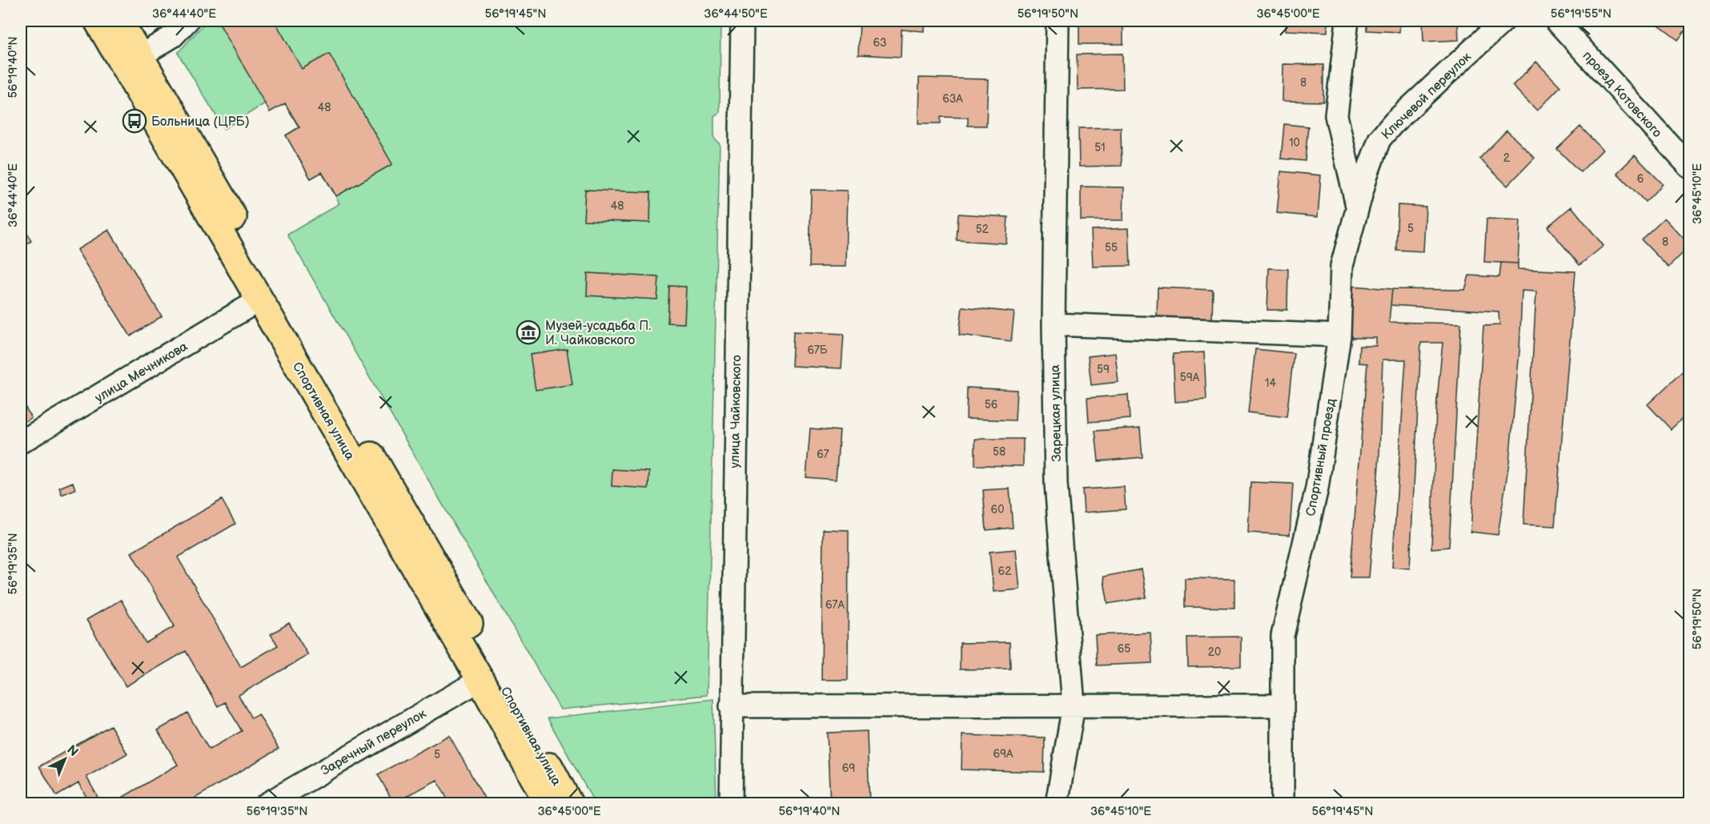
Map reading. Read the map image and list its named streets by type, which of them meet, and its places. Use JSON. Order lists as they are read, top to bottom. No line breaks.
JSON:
{"streets":{"highway":["Спортивная улица"],"street":["проезд Котовского","Ключевой переулок","улица Мечникова","улица Чайковского","Зарецкая улица","Спортивный проезд","Заречный переулок"]},"crossings":[["Ключевой переулок","Спортивный проезд"],["улица Мечникова","Спортивная улица"],["Спортивная улица","Заречный переулок"]],"places":{"bus stop":["Больница (ЦРБ)"],"museum":["Музей-усадьба П. И. Чайковского"]},"house_numbers":["63","8","63А","48","10","51","2","6","48","5","52","8","55","67Б","59","59А","14","56","58","67","60","62","67А","65","20","69А","5","69"],"north":"top right","coordinates":["36°44'40\"E","56°19'45\"N","36°44'50\"E","56°19'50\"N","36°45'00\"E","56°19'55\"N","56°19'40\"N","36°45'10\"E","56°19'35\"N"]}
